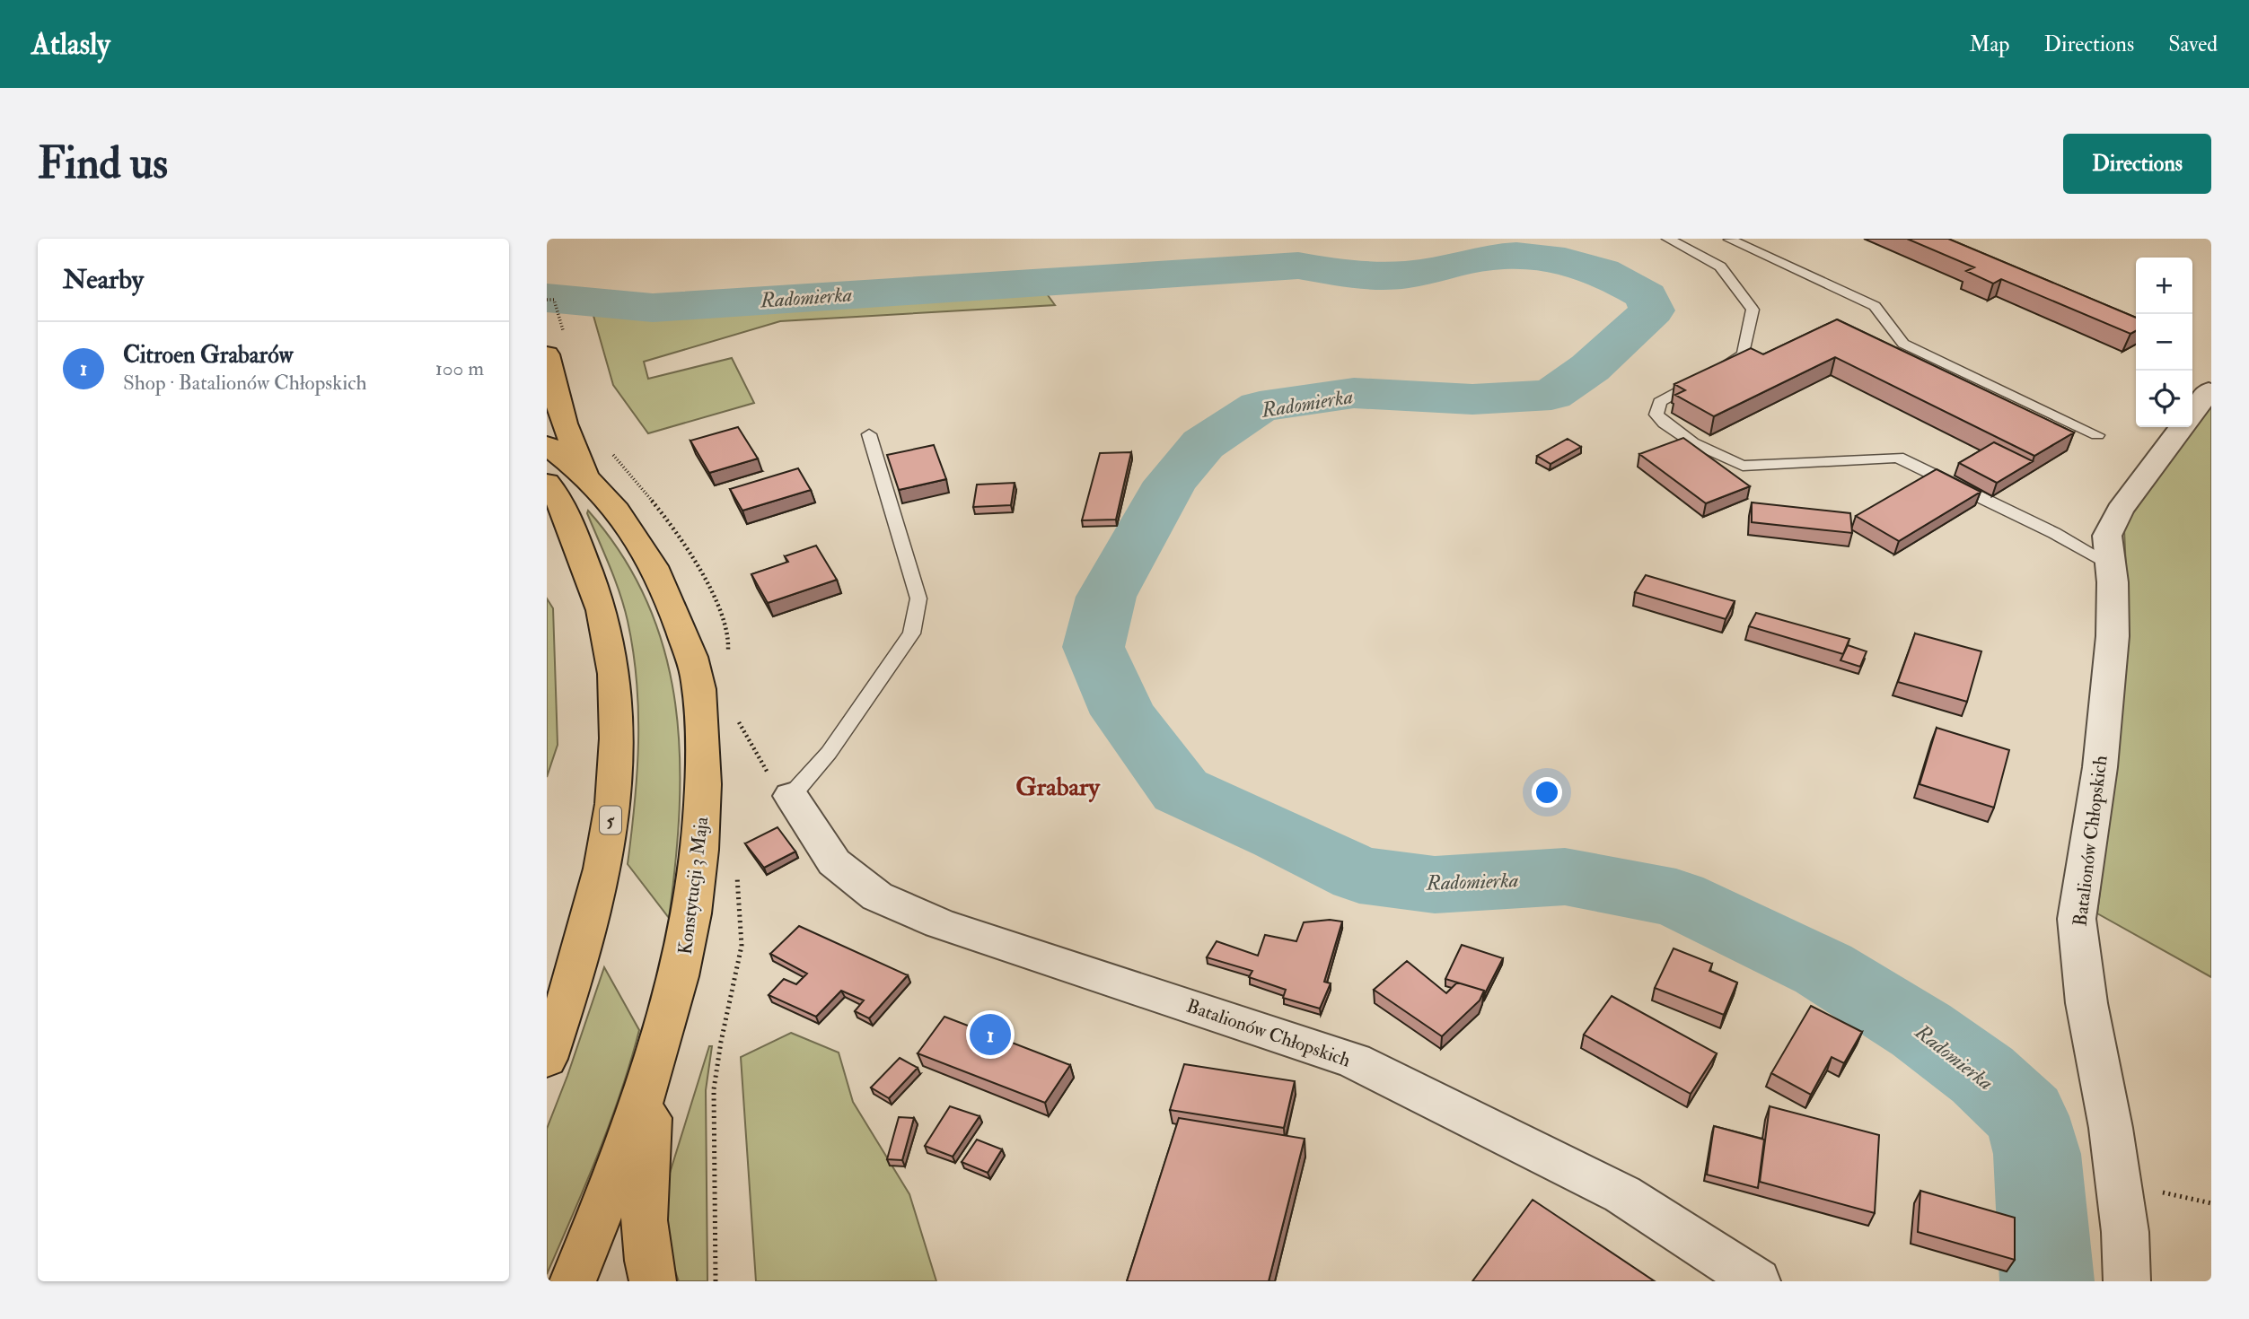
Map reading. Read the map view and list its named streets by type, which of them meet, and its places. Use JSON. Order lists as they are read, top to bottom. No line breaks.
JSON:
{"streets":{"main road":["5","Konstytucji 3 Maja"],"street":["Batalionów Chłopskich"]},"districts":["Grabary"],"water":["Radomierka"],"page":{"header":"Atlasly","nav":["Map","Directions","Saved"],"buttons":"Directions","title":"Find us","heading":"Nearby","map_buttons":["+","−"],"list":[{"mark":"1","name":"Citroen Grabarów","note":"Shop · Batalionów Chłopskich","value":"100 m"}],"pins":"1"}}
